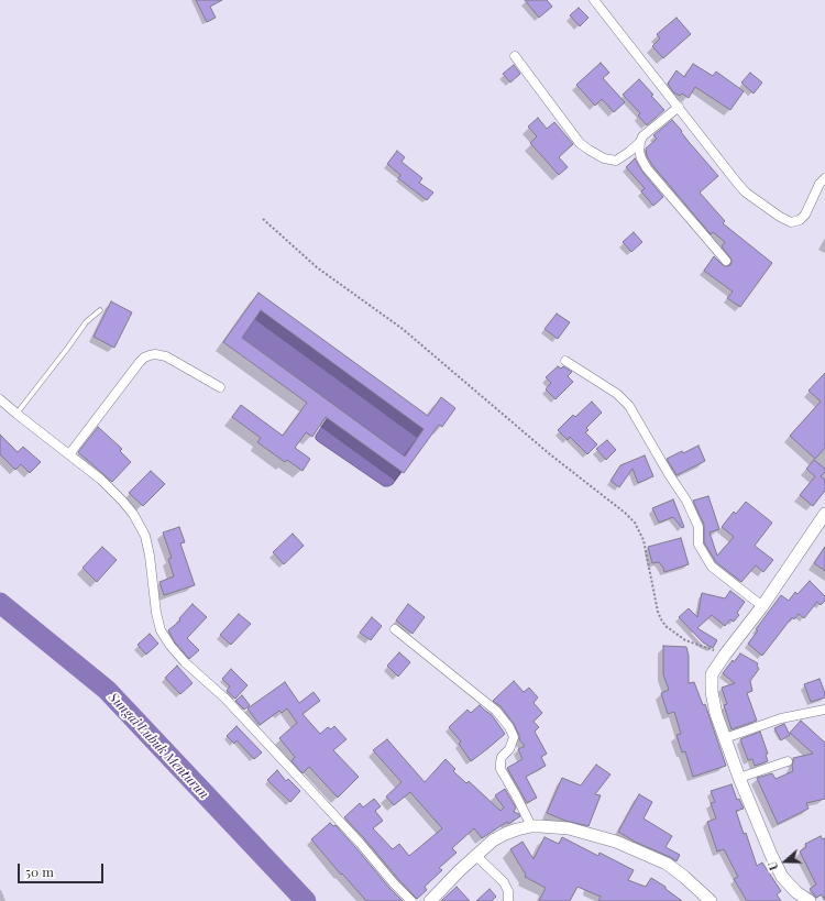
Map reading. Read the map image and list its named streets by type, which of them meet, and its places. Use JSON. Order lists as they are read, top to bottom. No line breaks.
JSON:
{"water":["Sungai Lubuk Menturun"],"scale_bar":"50 m","north":"left"}
